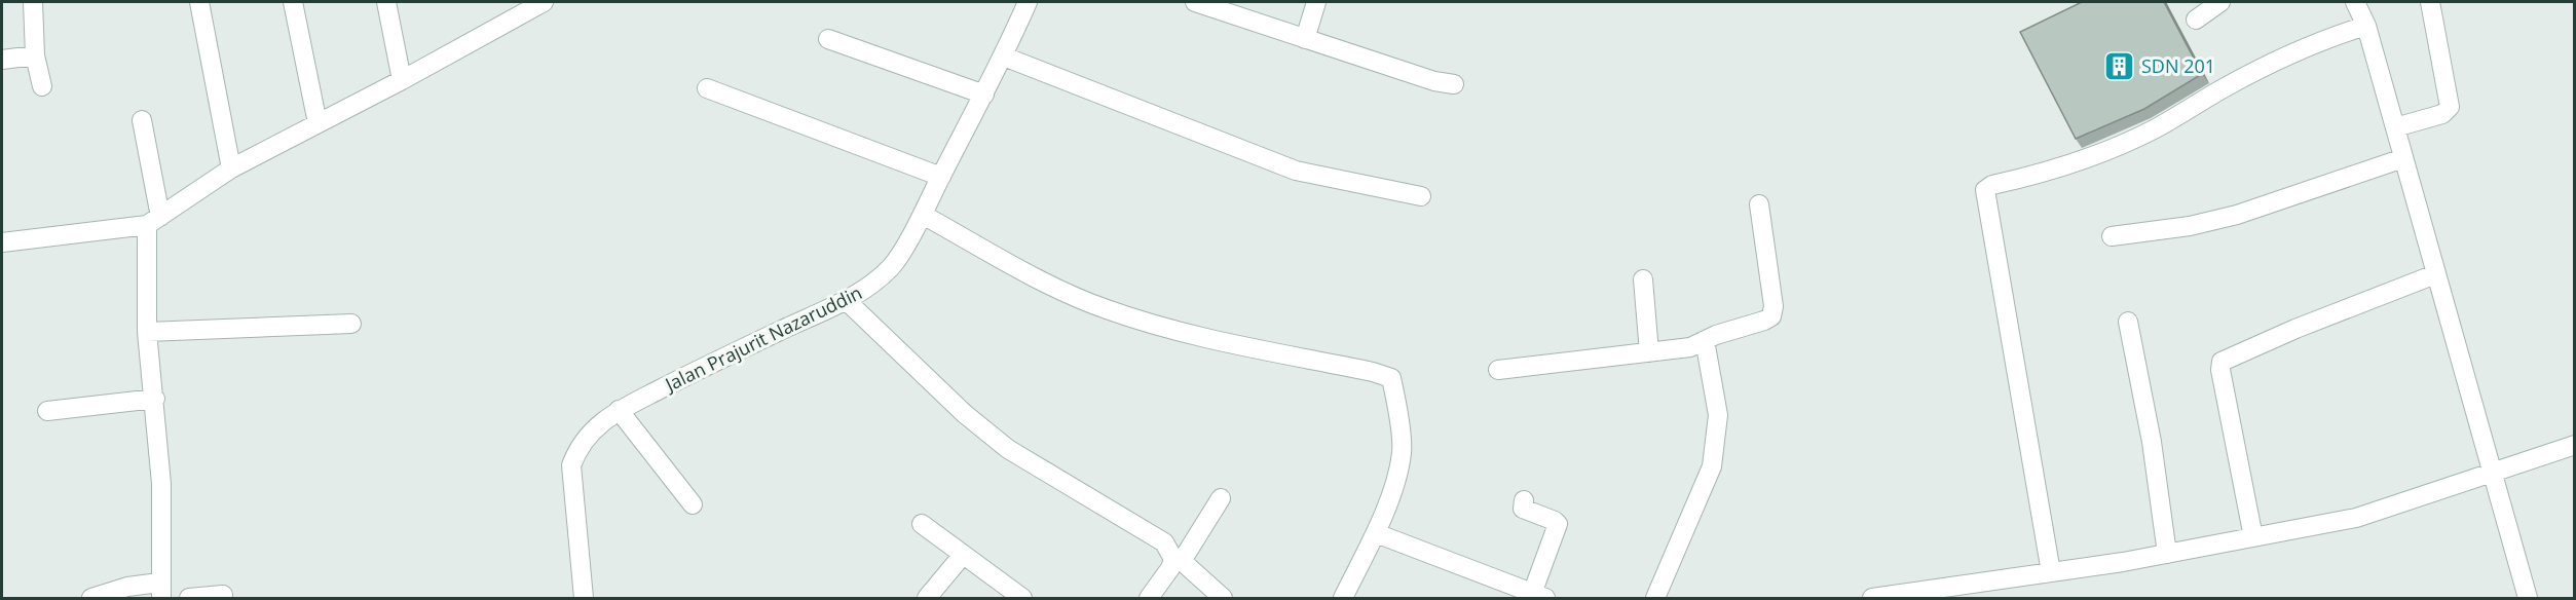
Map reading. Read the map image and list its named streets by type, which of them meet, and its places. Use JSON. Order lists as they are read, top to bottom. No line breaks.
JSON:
{"streets":{"street":["Jalan Prajurit Nazaruddin"]},"places":{"building":["SDN 201"]}}
